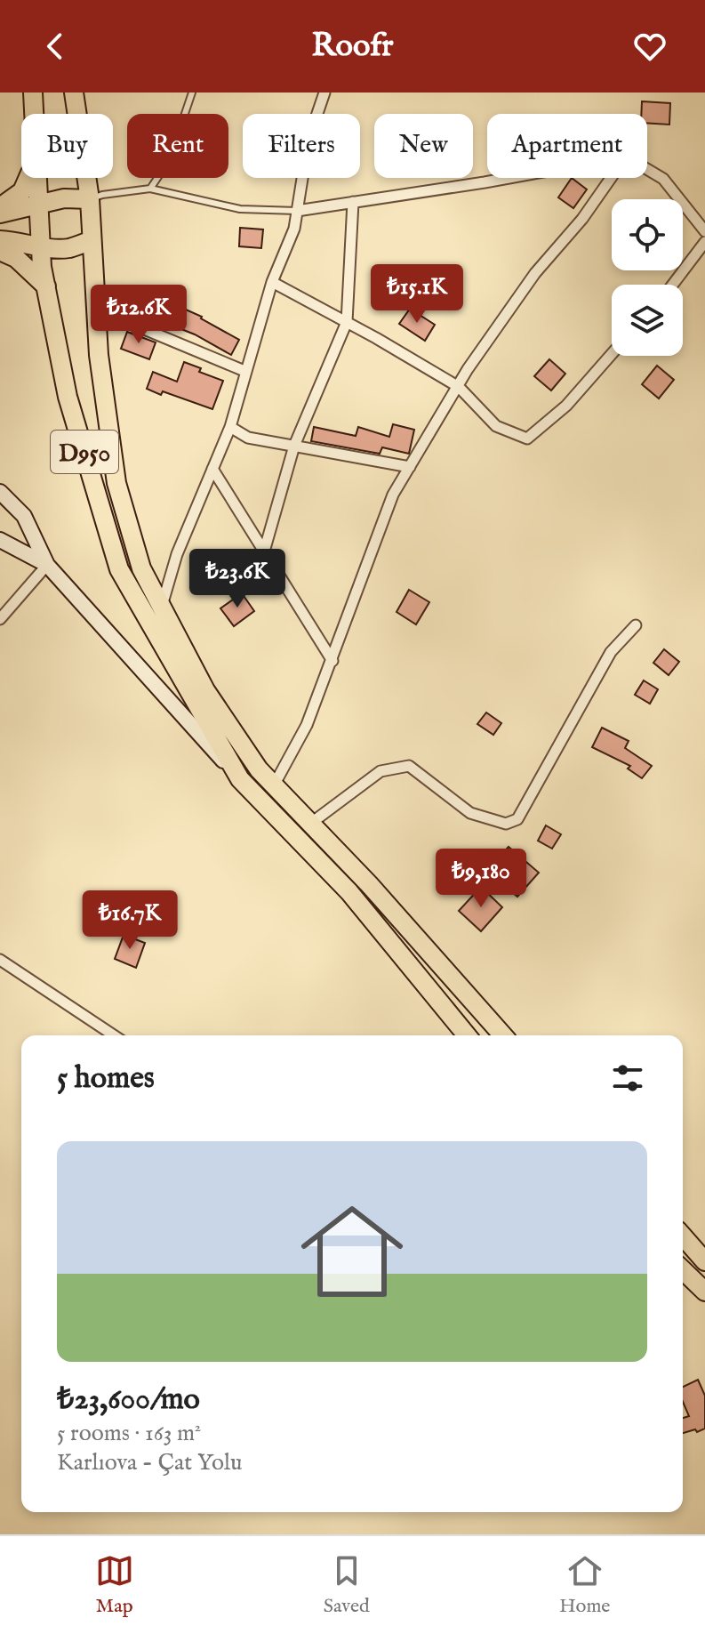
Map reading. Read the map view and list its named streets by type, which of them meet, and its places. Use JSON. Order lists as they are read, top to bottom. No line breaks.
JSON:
{"streets":{"highway":["D950"]},"page":{"header":"Roofr","chip":["Buy","Rent","Filters","New","Apartment"],"price":["₺15.1K","₺12.6K","₺23.6K","₺9,180","₺16.7K"],"heading":"5 homes","list":[{"name":"₺23,600/mo","note":"5 rooms · 163 m² · Karlıova - Çat Yolu"}],"tabs":["Map","Saved","Home"]}}
